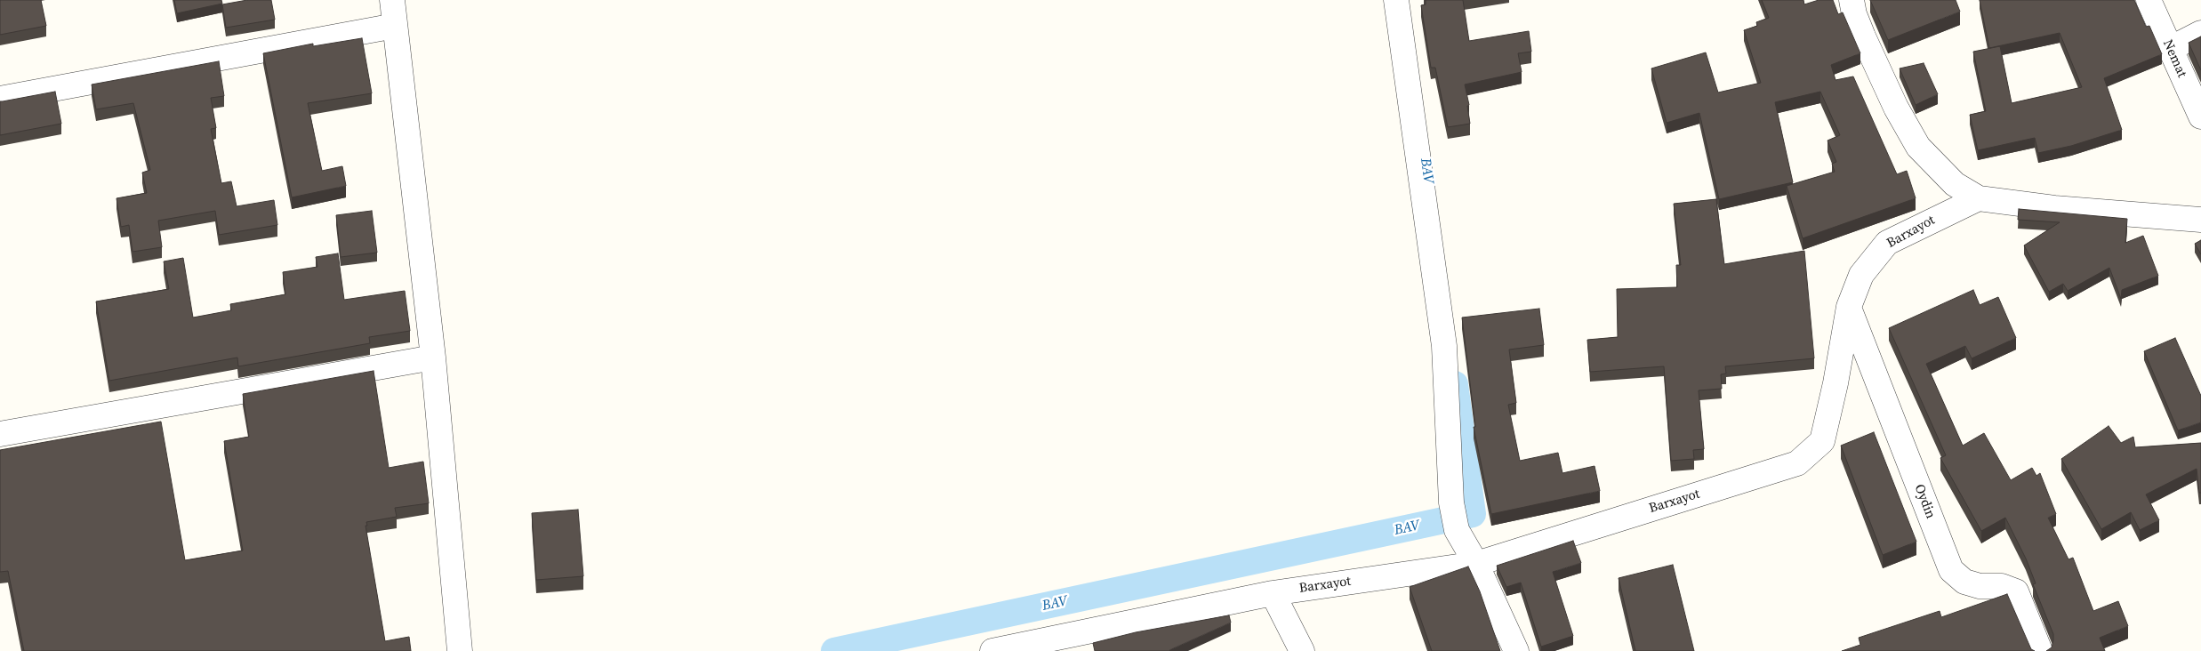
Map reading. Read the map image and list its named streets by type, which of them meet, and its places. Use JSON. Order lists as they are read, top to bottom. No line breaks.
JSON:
{"streets":{"street":["Nemat","Barxayot","Oydin"]},"crossings":[["Barxayot","Oydin"]],"water":["BAV"]}
